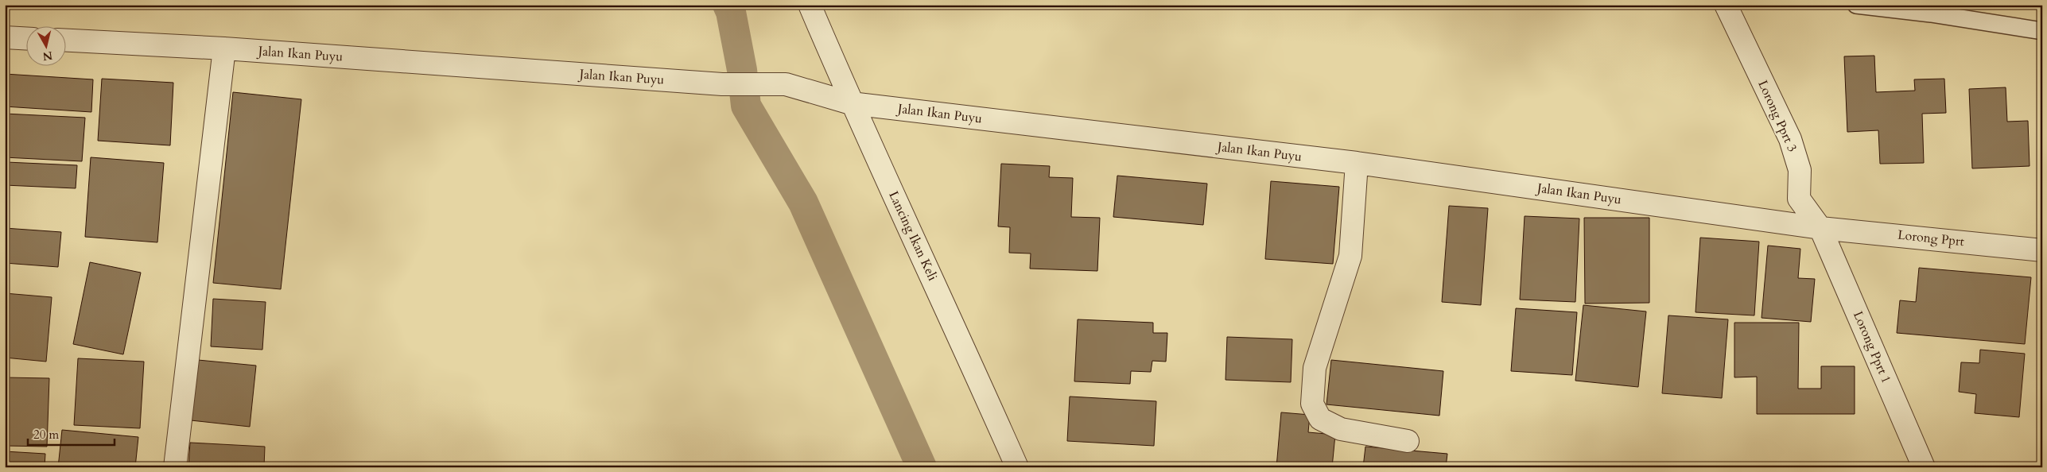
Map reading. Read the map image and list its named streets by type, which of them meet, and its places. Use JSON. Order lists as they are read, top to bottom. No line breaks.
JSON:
{"streets":{"street":["Jalan Ikan Puyu","Lorong Pprt 3","Lancing Ikan Keli","Lorong Pprt","Lorong Pprt 1"]},"crossings":[["Jalan Ikan Puyu","Lorong Pprt 3"],["Jalan Ikan Puyu","Lancing Ikan Keli"],["Jalan Ikan Puyu","Lorong Pprt"],["Jalan Ikan Puyu","Lorong Pprt 1"],["Lorong Pprt 3","Lorong Pprt"],["Lorong Pprt 3","Lorong Pprt 1"],["Lorong Pprt","Lorong Pprt 1"]],"scale_bar":"20 m","north":"bottom"}
